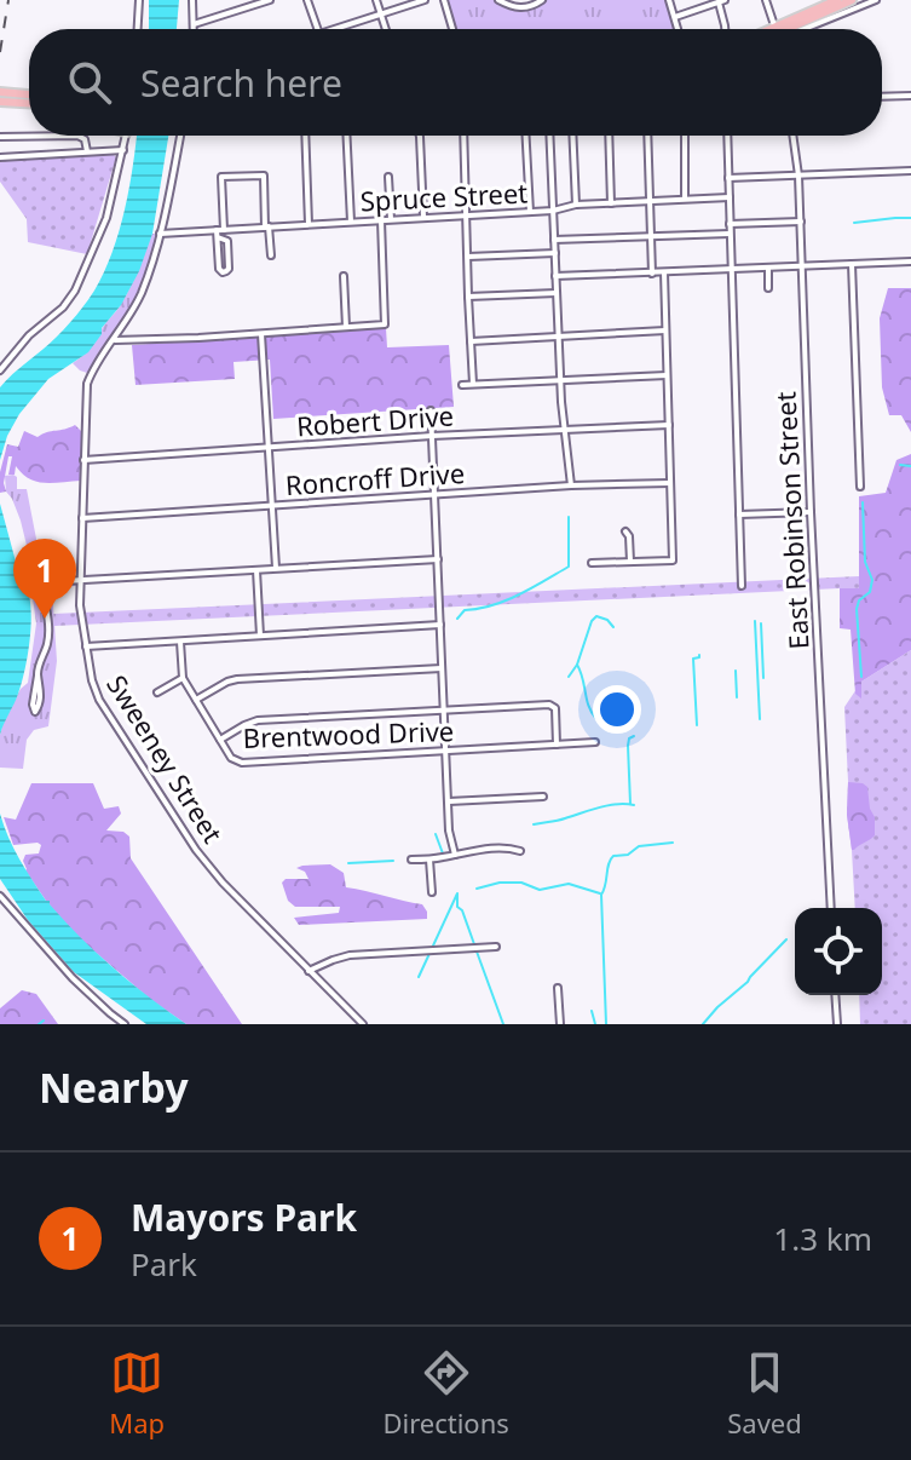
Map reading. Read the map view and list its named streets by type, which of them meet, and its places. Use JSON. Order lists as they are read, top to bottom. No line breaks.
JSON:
{"streets":{"street":["Spruce Street","Robert Drive","Roncroff Drive","East Robinson Street","Brentwood Drive","Sweeney Street"]},"crossings":[["Spruce Street","Sweeney Street"],["Robert Drive","Sweeney Street"],["Roncroff Drive","Sweeney Street"]],"page":{"search":"Search here","pins":"1","heading":"Nearby","list":[{"mark":"1","name":"Mayors Park","note":"Park","value":"1.3 km"}],"nav":["Map","Directions","Saved"]}}
